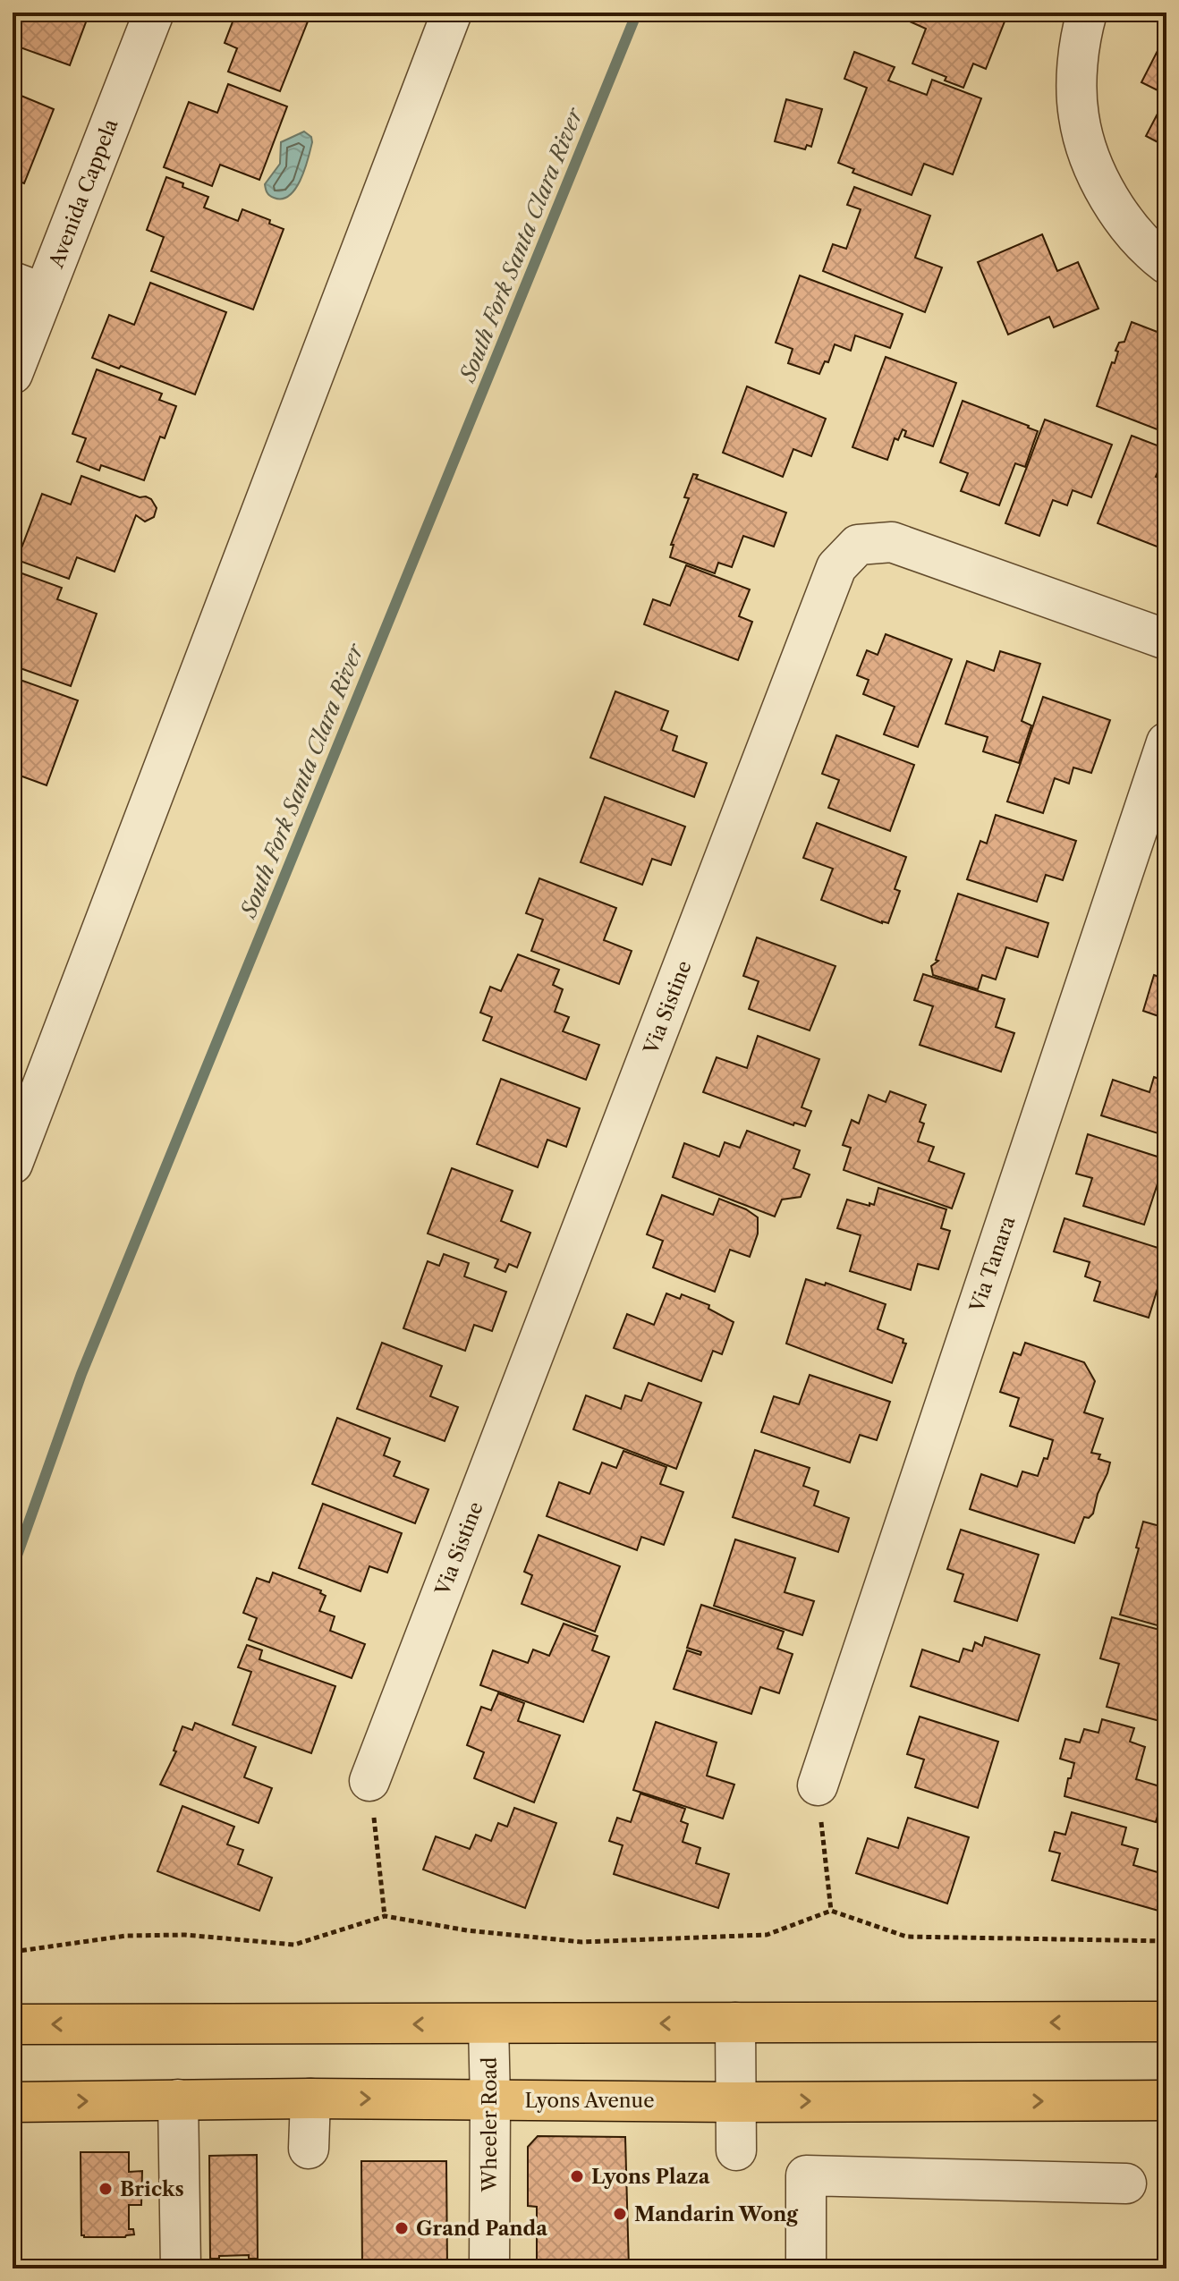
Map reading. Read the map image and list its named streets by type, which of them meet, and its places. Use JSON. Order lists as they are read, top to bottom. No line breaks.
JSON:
{"streets":{"main road":["Lyons Avenue"],"street":["Avenida Cappela","Via Sistine","Via Tanara","Wheeler Road"]},"crossings":[["Lyons Avenue","Wheeler Road"]],"water":["South Fork Santa Clara River"],"places":["Lyons Plaza","Bricks","Mandarin Wong","Grand Panda"]}
